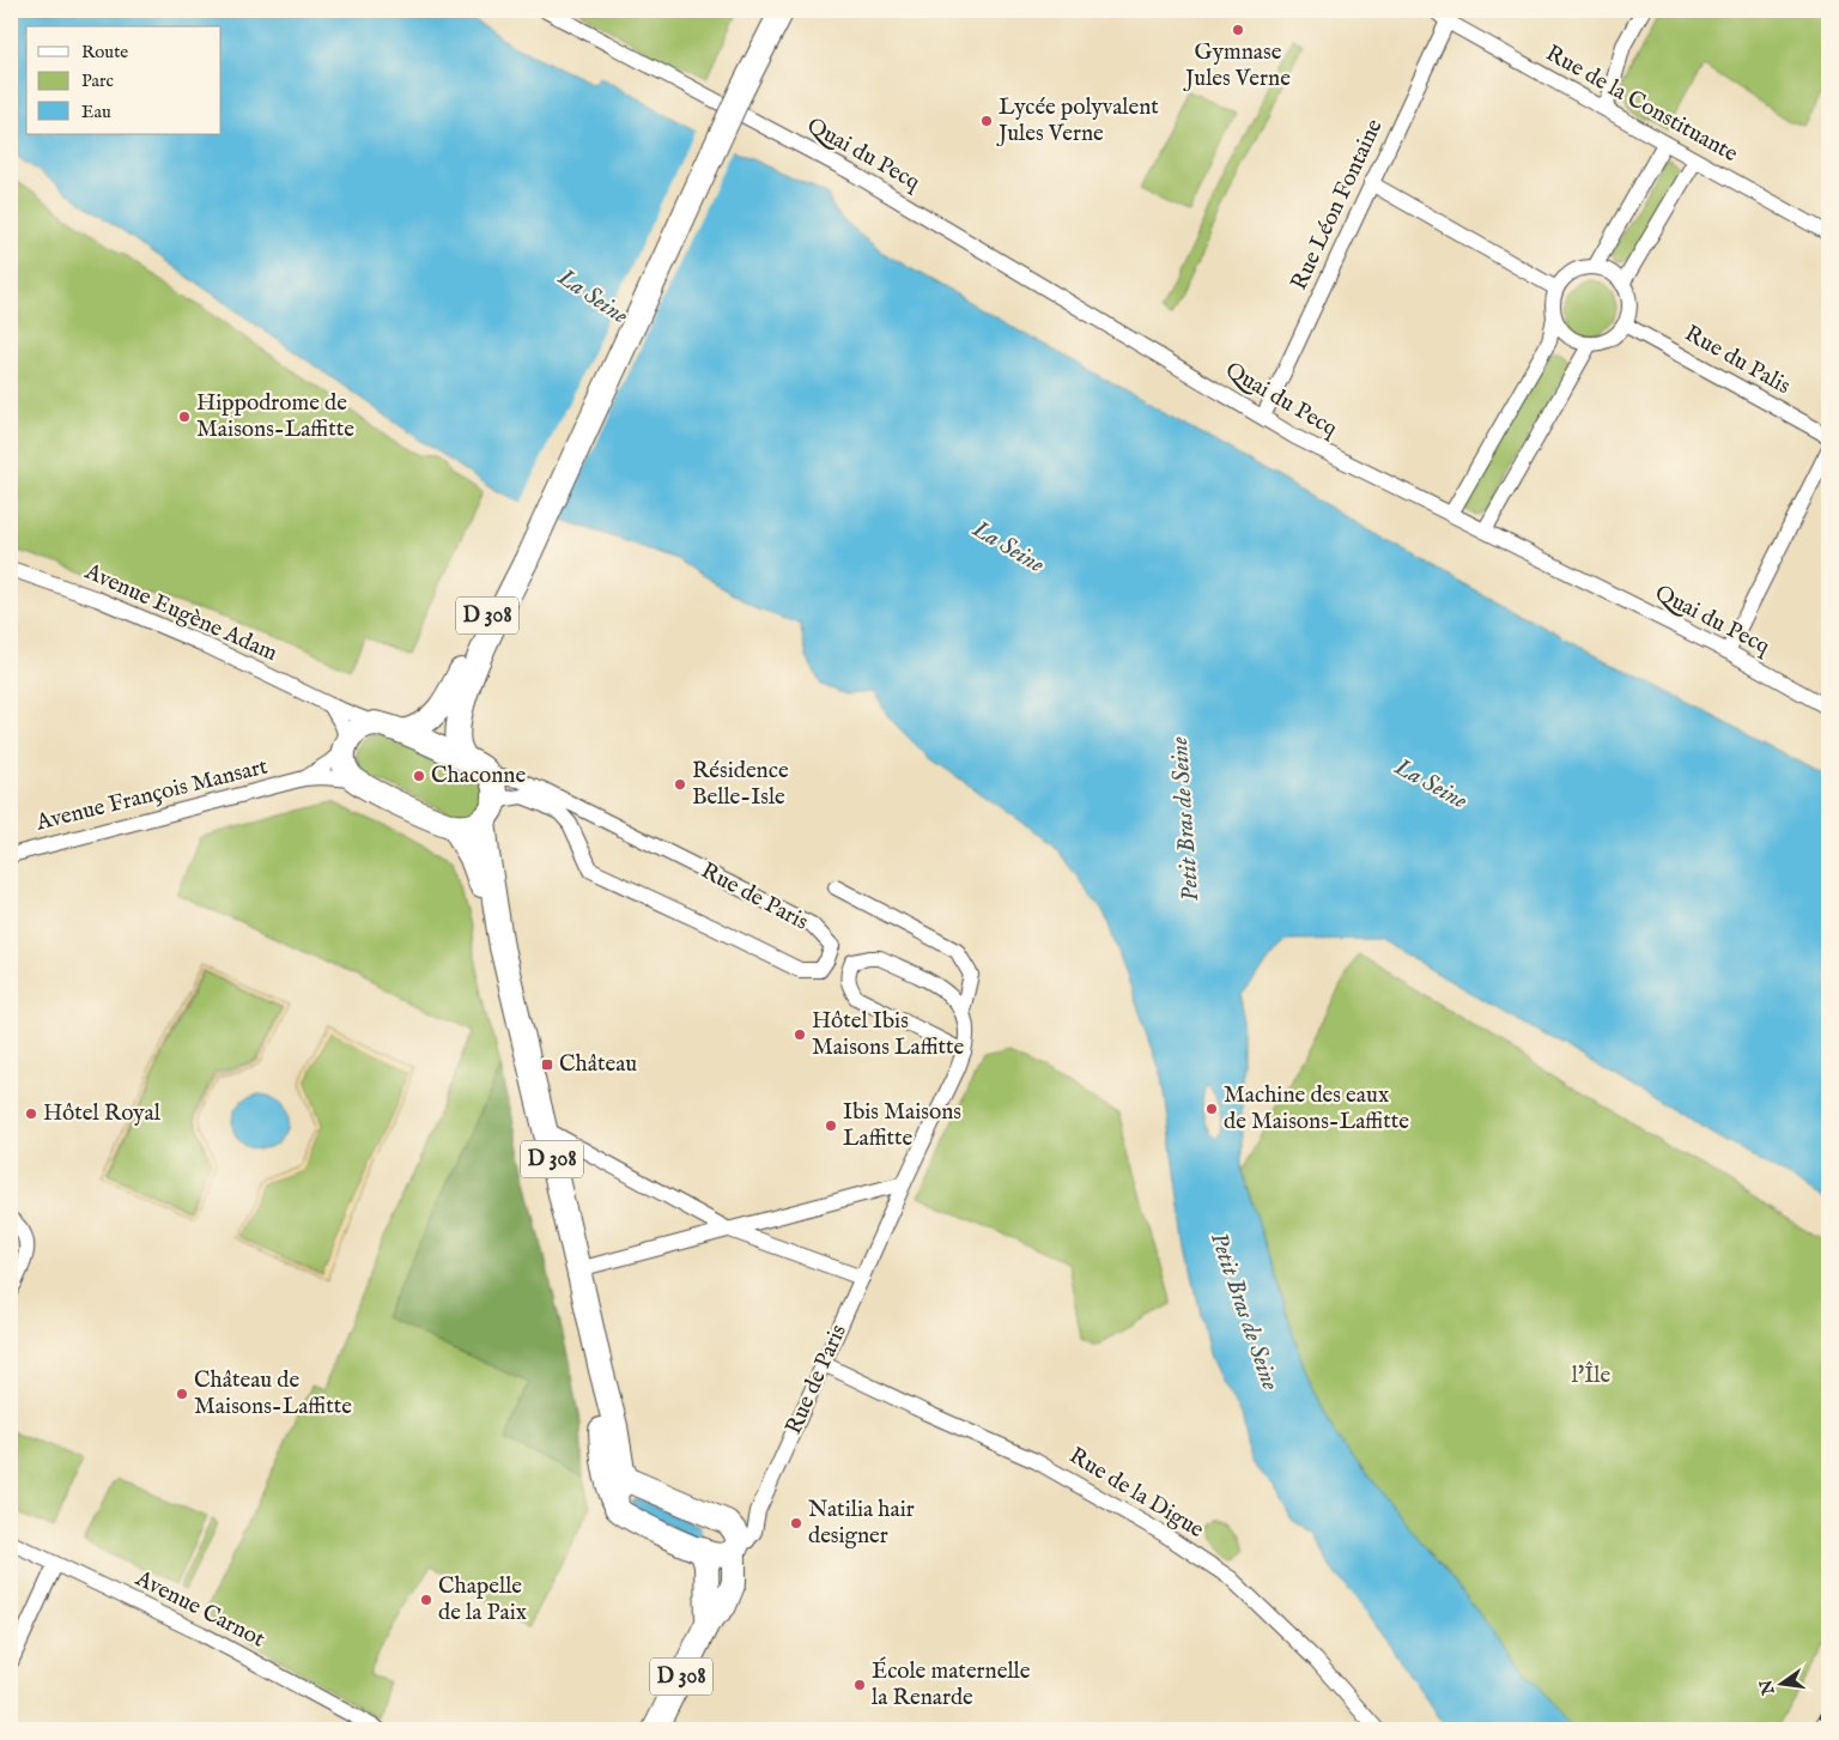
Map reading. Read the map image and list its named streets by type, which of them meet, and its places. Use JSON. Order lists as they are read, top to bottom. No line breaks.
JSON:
{"streets":{"main road":["D 308"],"street":["Rue de la Constituante","Quai du Pecq","Rue Léon Fontaine","Rue du Palis","Avenue Eugène Adam","Avenue François Mansart","Rue de Paris","Rue de la Digue","Avenue Carnot"]},"crossings":[["Rue de la Constituante","Rue Léon Fontaine"],["Quai du Pecq","Rue Léon Fontaine"],["Quai du Pecq","D 308"],["D 308","Rue de Paris"],["Rue de Paris","Rue de la Digue"]],"water":["La Seine","Petit Bras de Seine"],"parks":["l'Île"],"places":{"other":["Gymnase Jules Verne","Lycée polyvalent Jules Verne","Hippodrome de Maisons-Laffitte","Chaconne","Résidence Belle-Isle","Hôtel Ibis Maisons Laffitte","Machine des eaux de Maisons-Laffitte","Hôtel Royal","Ibis Maisons Laffitte","Château de Maisons-Laffitte","Natilia hair designer","Chapelle de la Paix","École maternelle la Renarde"],"transit":["Château"]},"legend":["Route","Parc","Eau"],"north":"left"}
